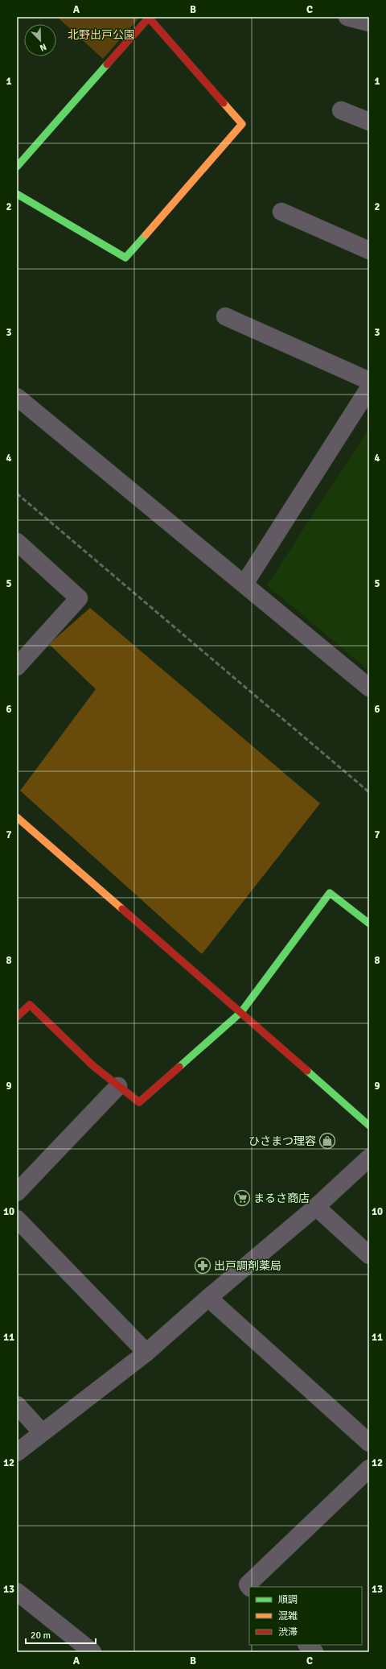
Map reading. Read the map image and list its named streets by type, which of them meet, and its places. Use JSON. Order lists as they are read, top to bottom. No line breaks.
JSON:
{"parks":["北野出戸公園"],"places":{"shop":["ひさまつ理容"],"supermarket":["まるさ商店"],"pharmacy":["出戸調剤薬局"]},"legend":["順調","混雑","渋滞"],"scale_bar":"20 m","north":"bottom right","grid":{"columns":["A","B","C"],"rows":["1","2","3","4","5","6","7","8","9","10","11","12","13"]}}
